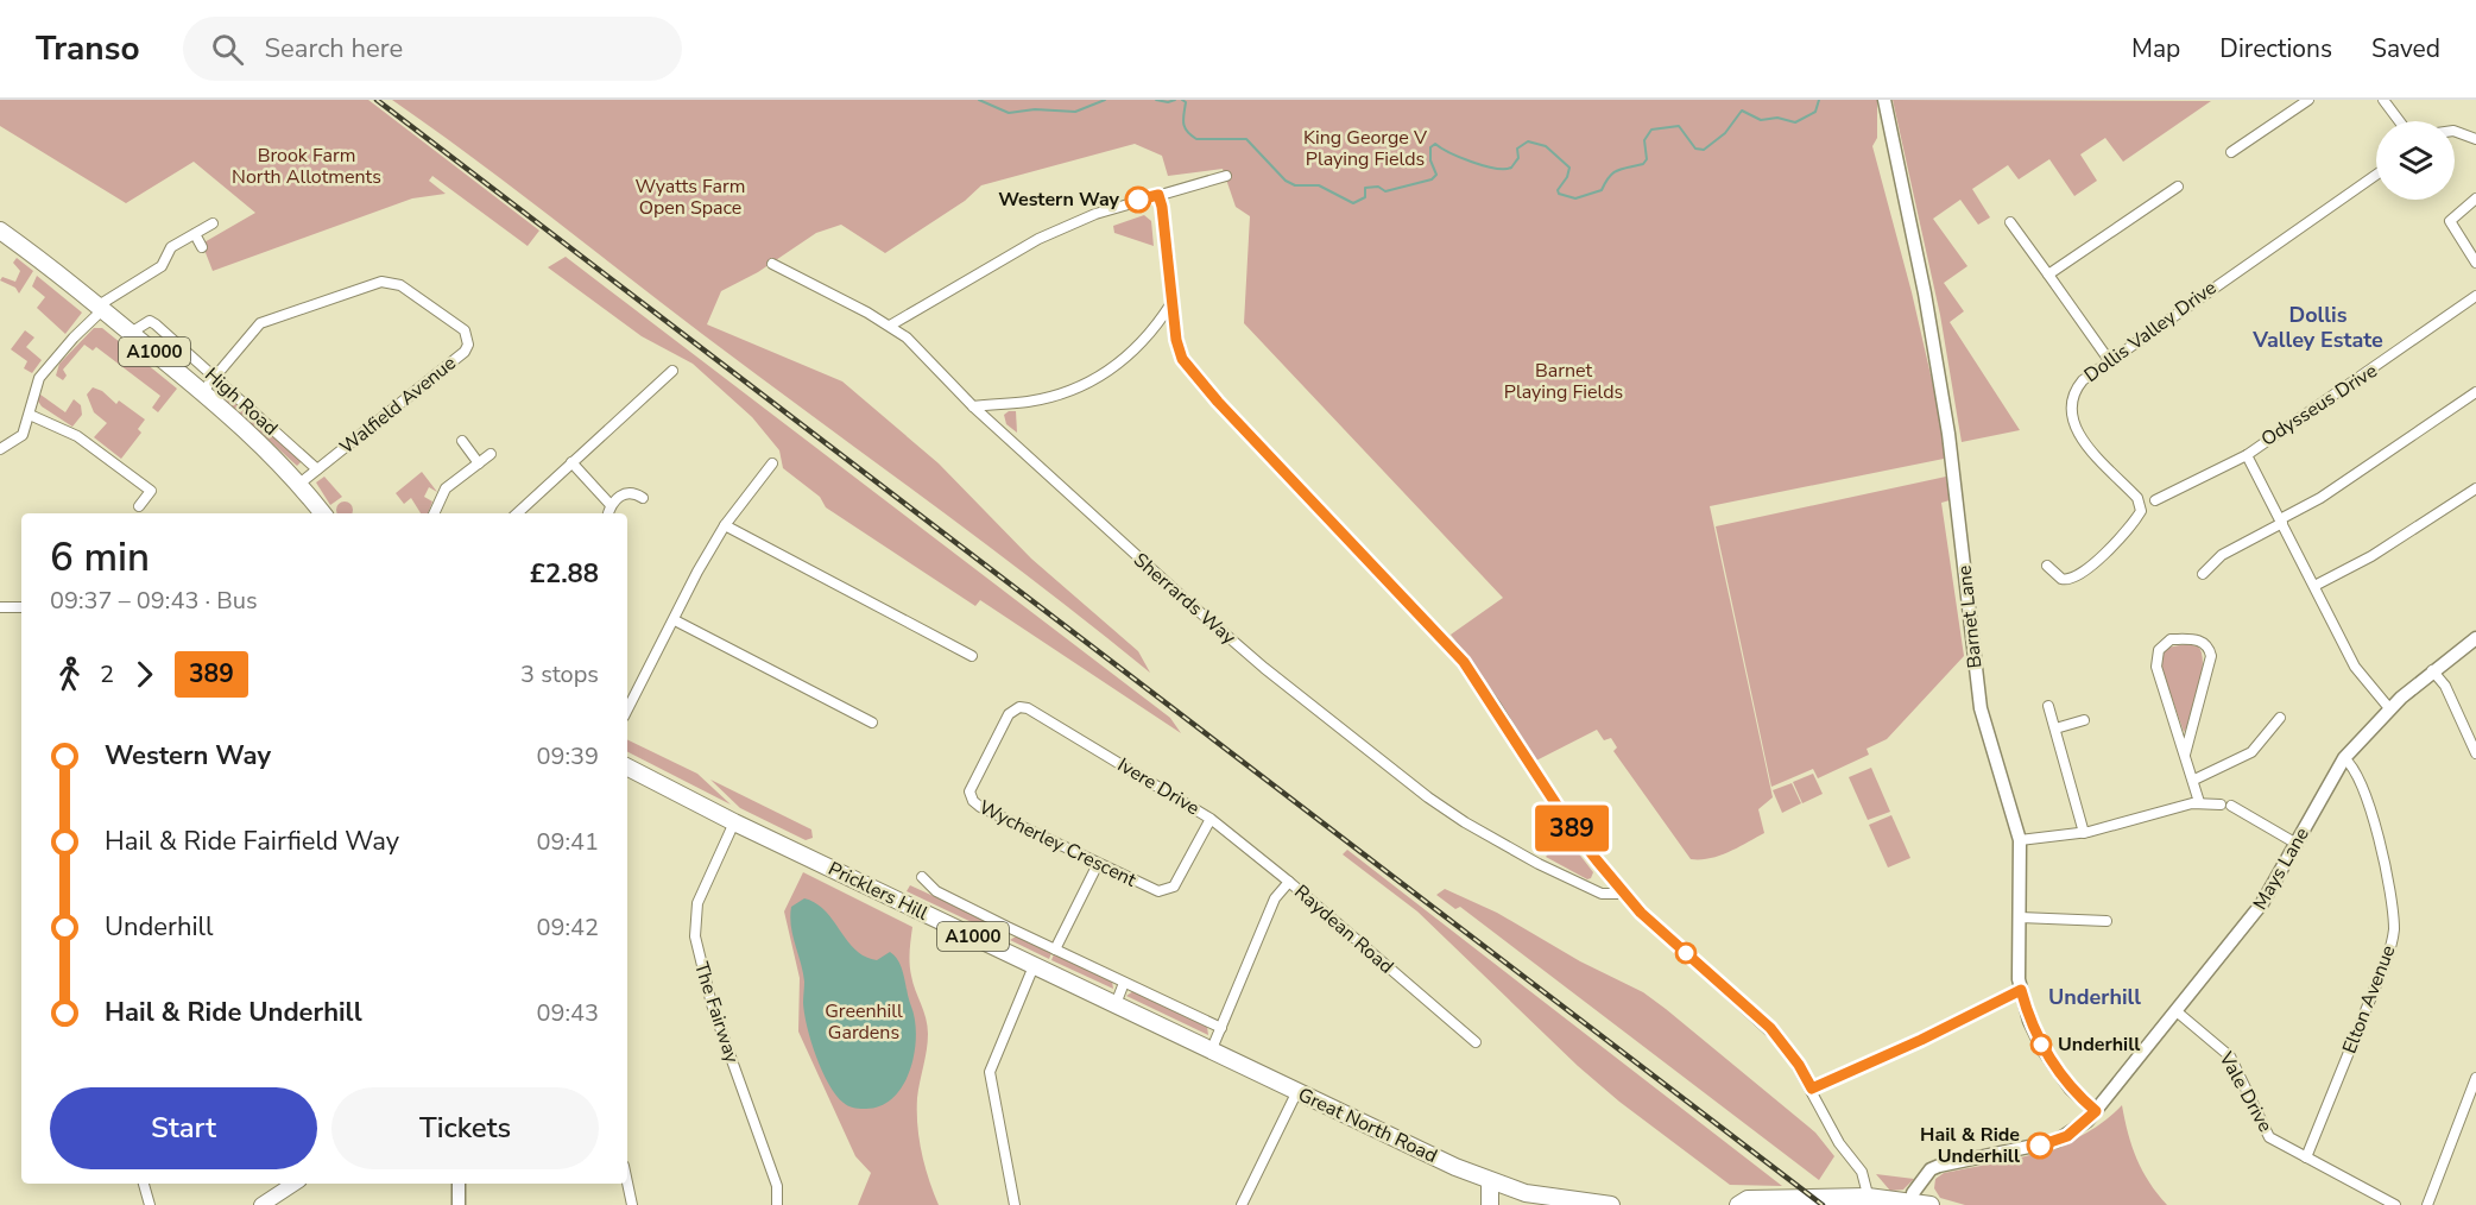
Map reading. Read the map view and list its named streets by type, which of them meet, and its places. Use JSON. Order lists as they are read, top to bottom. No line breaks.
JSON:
{"streets":{"main road":["A1000","High Road","Pricklers Hill","Great North Road"],"street":["Dollis Valley Drive","Walfield Avenue","Odysseus Drive","Sherrards Way","Barnet Lane","Ivere Drive","Wycherley Crescent","Mays Lane","Raydean Road","Elton Avenue","The Fairway","Vale Drive"]},"crossings":[["A1000","High Road"],["A1000","Walfield Avenue"],["A1000","Great North Road"],["High Road","Walfield Avenue"],["Barnet Lane","Mays Lane"],["Ivere Drive","Wycherley Crescent"],["Ivere Drive","Raydean Road"],["Mays Lane","Elton Avenue"],["Mays Lane","Vale Drive"],["Pricklers Hill","Raydean Road"],["Pricklers Hill","The Fairway"],["Pricklers Hill","Great North Road"],["Raydean Road","Great North Road"],["Elton Avenue","Vale Drive"]],"districts":["Dollis Valley Estate","Underhill"],"parks":["King George V Playing Fields","Brook Farm North Allotments","Wyatts Farm Open Space","Barnet Playing Fields","Greenhill Gardens"],"places":["Western Way","Underhill","Hail & Ride Underhill"],"lines":["bus line 389"],"page":{"header":"Transo","search":"Search here","nav":["Map","Directions","Saved"],"on_map":"389","heading":["6 min","09:37 – 09:43 · Bus","£2.88"],"legs":["2","389","3 stops"],"list":[{"name":"Western Way","value":"09:39"},{"name":"Hail & Ride Fairfield Way","value":"09:41"},{"name":"Underhill","value":"09:42"},{"name":"Hail & Ride Underhill","value":"09:43"}],"buttons":["Start","Tickets"]}}
